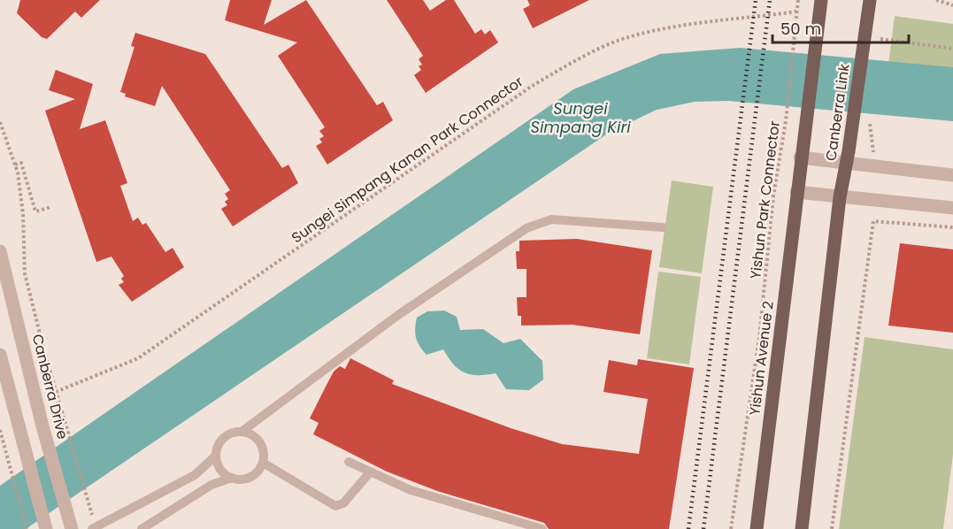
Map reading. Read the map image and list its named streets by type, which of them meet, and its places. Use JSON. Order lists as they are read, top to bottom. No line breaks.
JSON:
{"streets":{"main road":["Canberra Link","Yishun Avenue 2"],"street":["Canberra Drive"],"path":["Sungei Simpang Kanan Park Connector","Yishun Park Connector"]},"crossings":[["Canberra Link","Yishun Avenue 2"],["Sungei Simpang Kanan Park Connector","Yishun Park Connector"]],"water":["Sungei Simpang Kiri"],"scale_bar":"50 m"}
